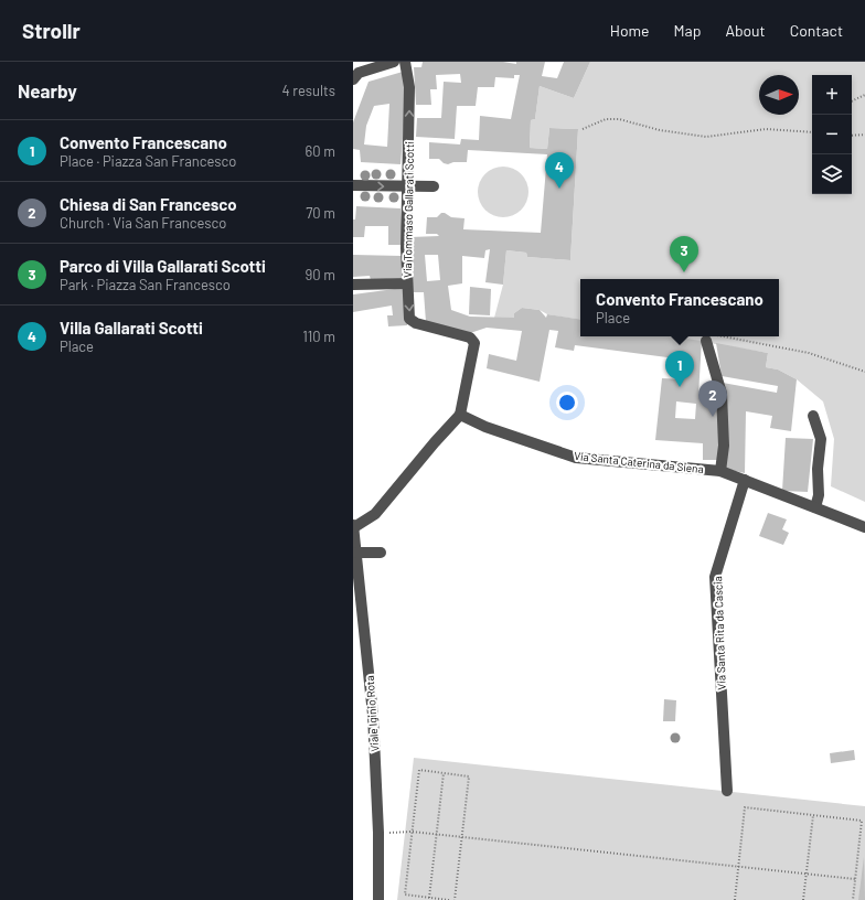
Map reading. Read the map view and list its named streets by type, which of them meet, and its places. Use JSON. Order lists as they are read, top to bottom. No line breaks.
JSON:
{"streets":{"street":["Via Tommaso Gallarati Scotti","Via Santa Caterina da Siena","Via Santa Rita da Cascia","Viale Iginio Rota"]},"crossings":[["Via Tommaso Gallarati Scotti","Via Santa Caterina da Siena"],["Via Santa Caterina da Siena","Via Santa Rita da Cascia"]],"north":"right","page":{"header":"Strollr","nav":["Home","Map","About","Contact"],"heading":["Nearby","4 results"],"map_buttons":["+","−"],"list":[{"mark":"1","name":"Convento Francescano","note":"Place · Piazza San Francesco","value":"60 m"},{"mark":"2","name":"Chiesa di San Francesco","note":"Church · Via San Francesco","value":"70 m"},{"mark":"3","name":"Parco di Villa Gallarati Scotti","note":"Park · Piazza San Francesco","value":"90 m"},{"mark":"4","name":"Villa Gallarati Scotti","note":"Place","value":"110 m"}],"pins":["4","3","1","2"],"popup":["Convento Francescano","Place"]}}
